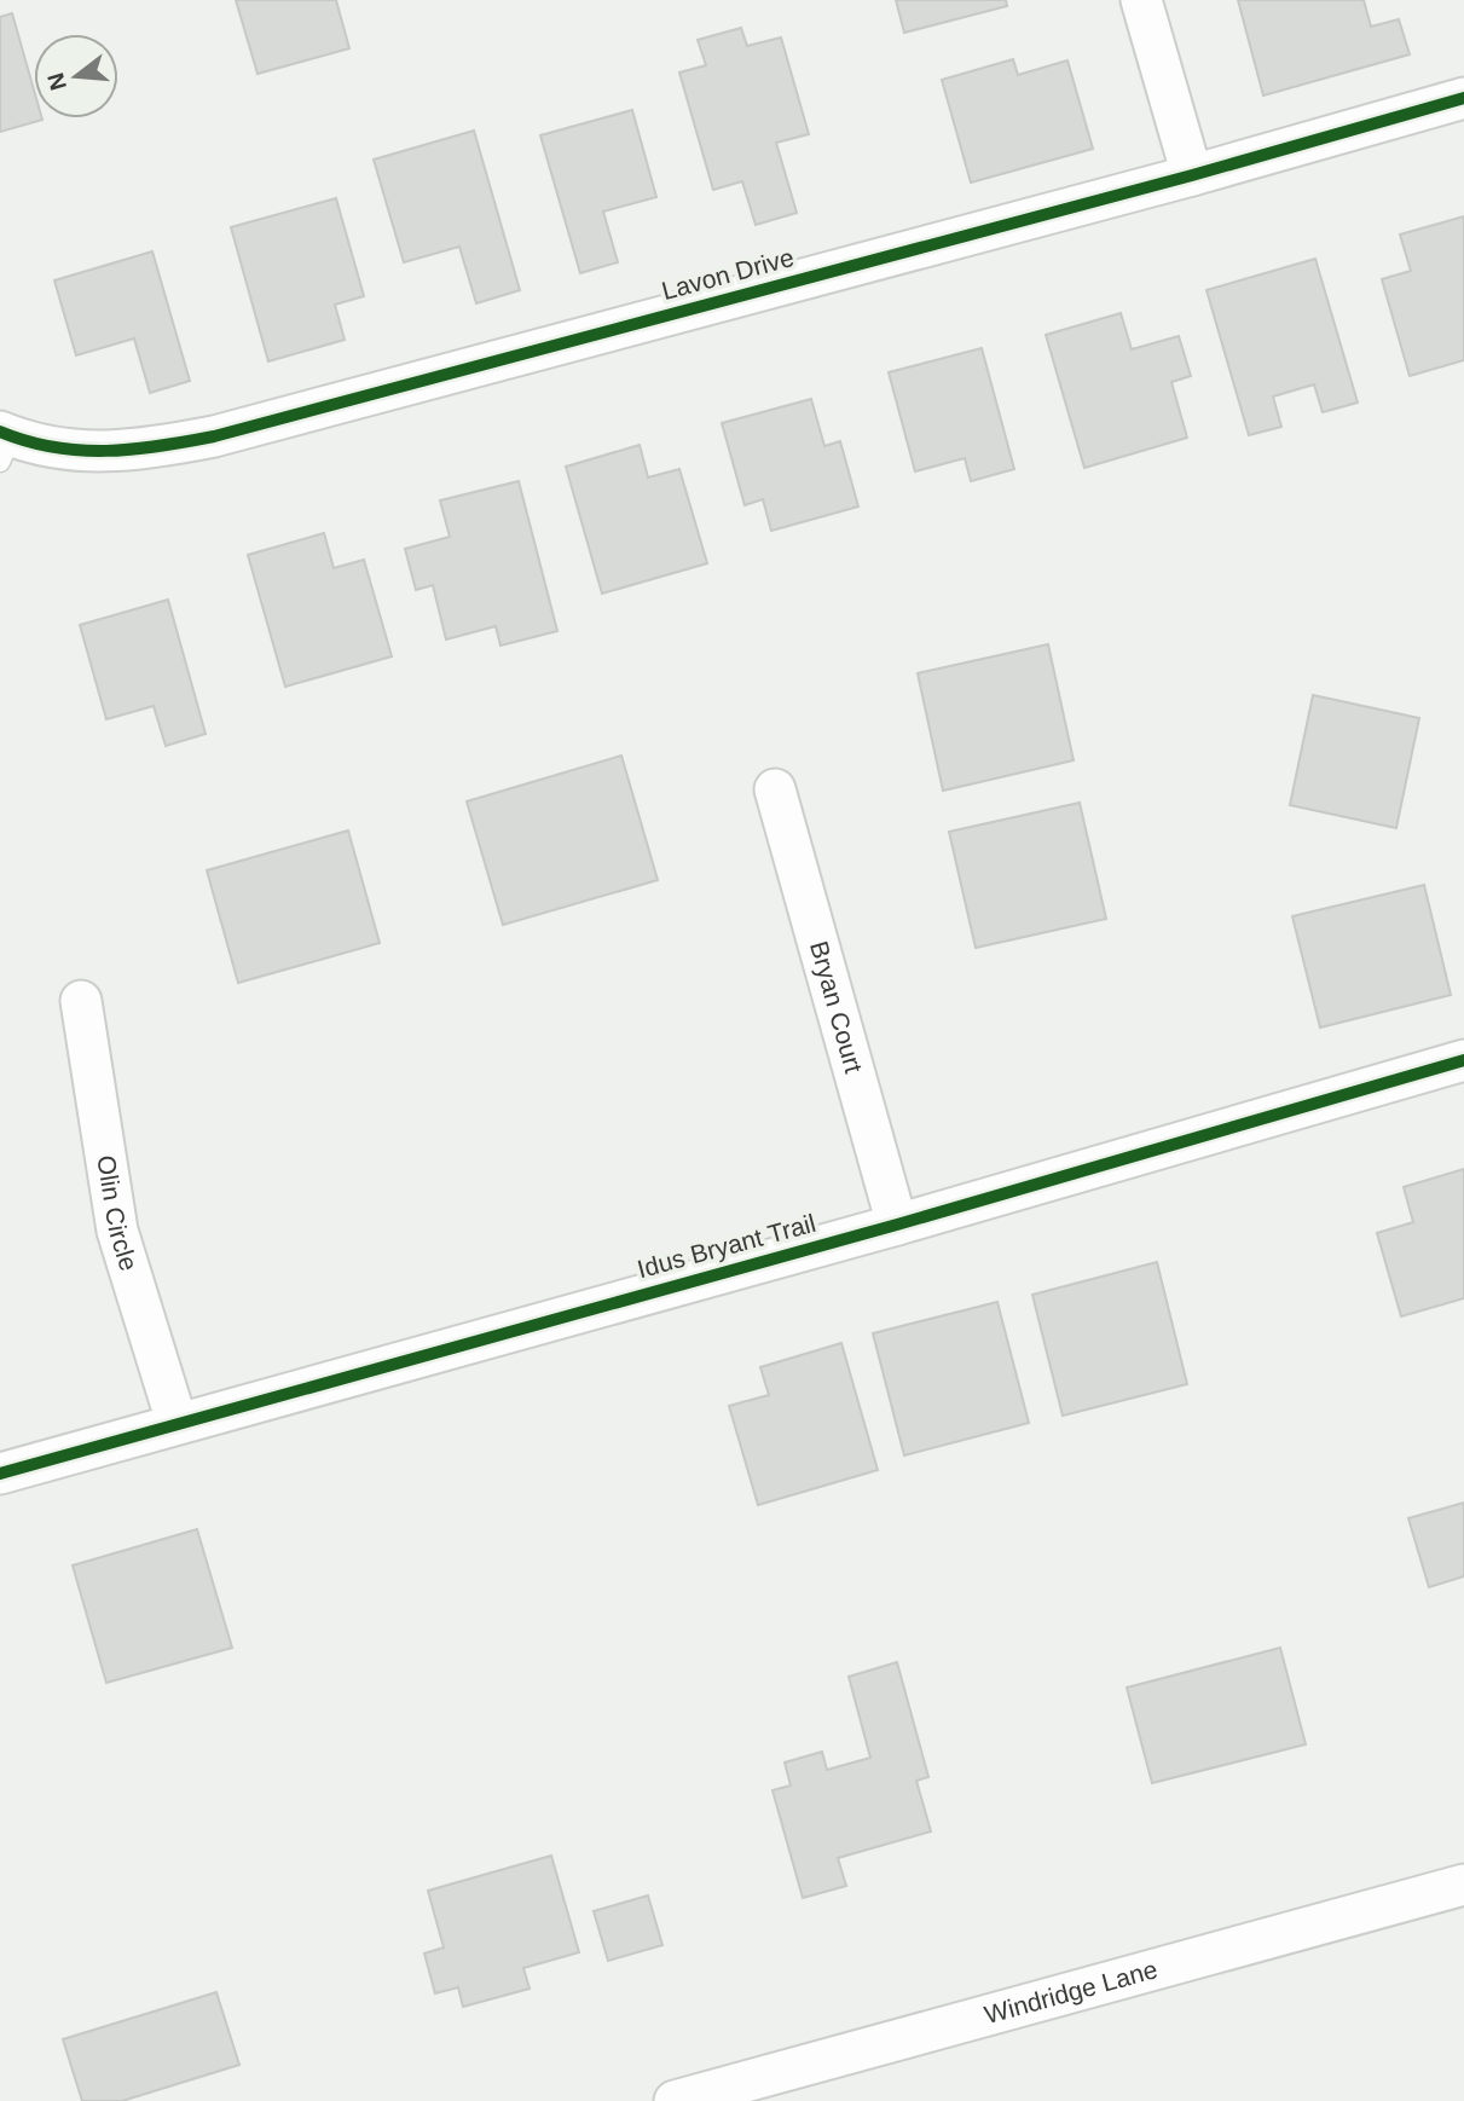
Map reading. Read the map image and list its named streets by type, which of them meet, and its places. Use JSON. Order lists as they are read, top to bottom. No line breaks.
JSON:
{"streets":{"street":["Lavon Drive","Bryan Court","Olin Circle","Idus Bryant Trail","Windridge Lane"]},"crossings":[["Bryan Court","Idus Bryant Trail"],["Olin Circle","Idus Bryant Trail"]],"north":"left"}
